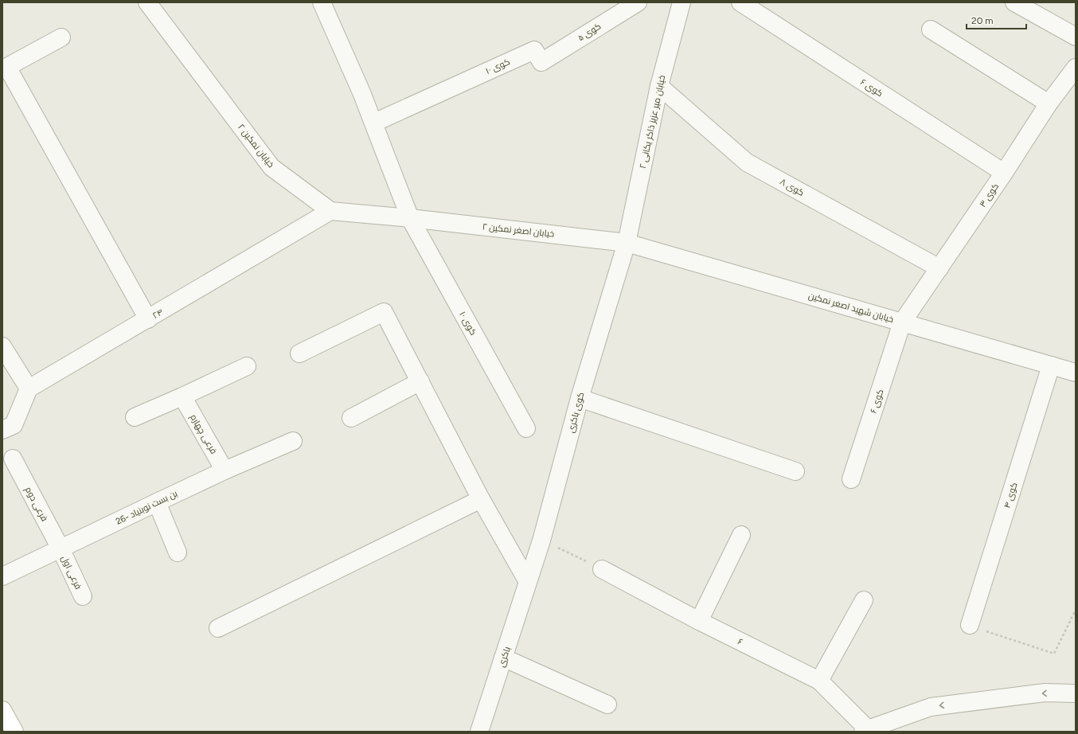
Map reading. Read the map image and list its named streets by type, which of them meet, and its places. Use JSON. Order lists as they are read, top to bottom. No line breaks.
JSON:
{"streets":{"street":["کوی ۵","کوی ۱۰","کوی ۶","۲ خیابان میر عزیز ذاکر یکانی","خیابان نمکین ۲","کوی ۸","کوی ۳","خیابان اصغر نمکین ۲","خیابان شهید اصغر نمکین","۲۴","کوی باکری","فرعی چهارم","کوی ۴","فرعی دوم","26- بن بست نوبنیاد","فرعی اول","۶","باکری"]},"crossings":[["کوی ۵","کوی ۱۰"],["کوی ۱۰","خیابان اصغر نمکین ۲"],["کوی ۶","کوی ۳"],["کوی ۶","خیابان شهید اصغر نمکین"],["۲ خیابان میر عزیز ذاکر یکانی","کوی ۸"],["۲ خیابان میر عزیز ذاکر یکانی","خیابان اصغر نمکین ۲"],["۲ خیابان میر عزیز ذاکر یکانی","خیابان شهید اصغر نمکین"],["۲ خیابان میر عزیز ذاکر یکانی","کوی باکری"],["خیابان نمکین ۲","۲۴"],["کوی ۸","کوی ۳"],["کوی ۳","خیابان شهید اصغر نمکین"],["خیابان اصغر نمکین ۲","خیابان شهید اصغر نمکین"],["خیابان اصغر نمکین ۲","کوی باکری"],["خیابان شهید اصغر نمکین","کوی باکری"],["خیابان شهید اصغر نمکین","کوی ۴"],["کوی باکری","باکری"],["فرعی چهارم","26- بن بست نوبنیاد"],["فرعی دوم","26- بن بست نوبنیاد"],["فرعی دوم","فرعی اول"],["26- بن بست نوبنیاد","فرعی اول"]],"scale_bar":"20 m"}
